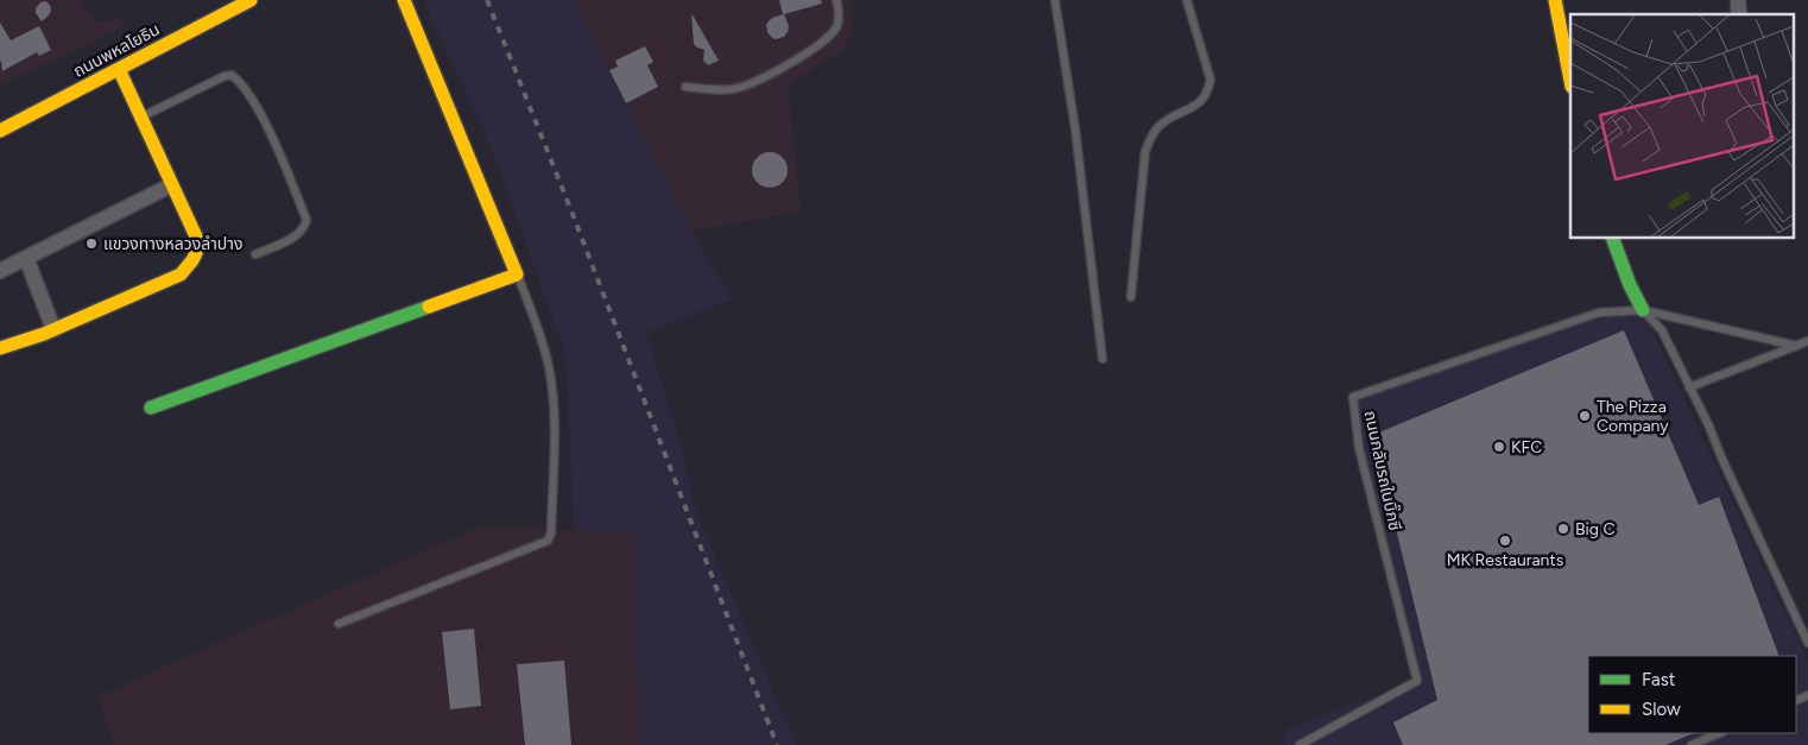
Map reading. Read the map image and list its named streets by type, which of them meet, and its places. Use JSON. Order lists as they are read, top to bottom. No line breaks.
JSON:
{"streets":{"street":["ถนนพหลโยธิน"],"lane":["ถนนกลับรถในบิ๊กซี"]},"places":["แขวงทางหลวงลำปาง","The Pizza Company","KFC","Big C","MK Restaurants"],"legend":["Fast","Slow"]}
